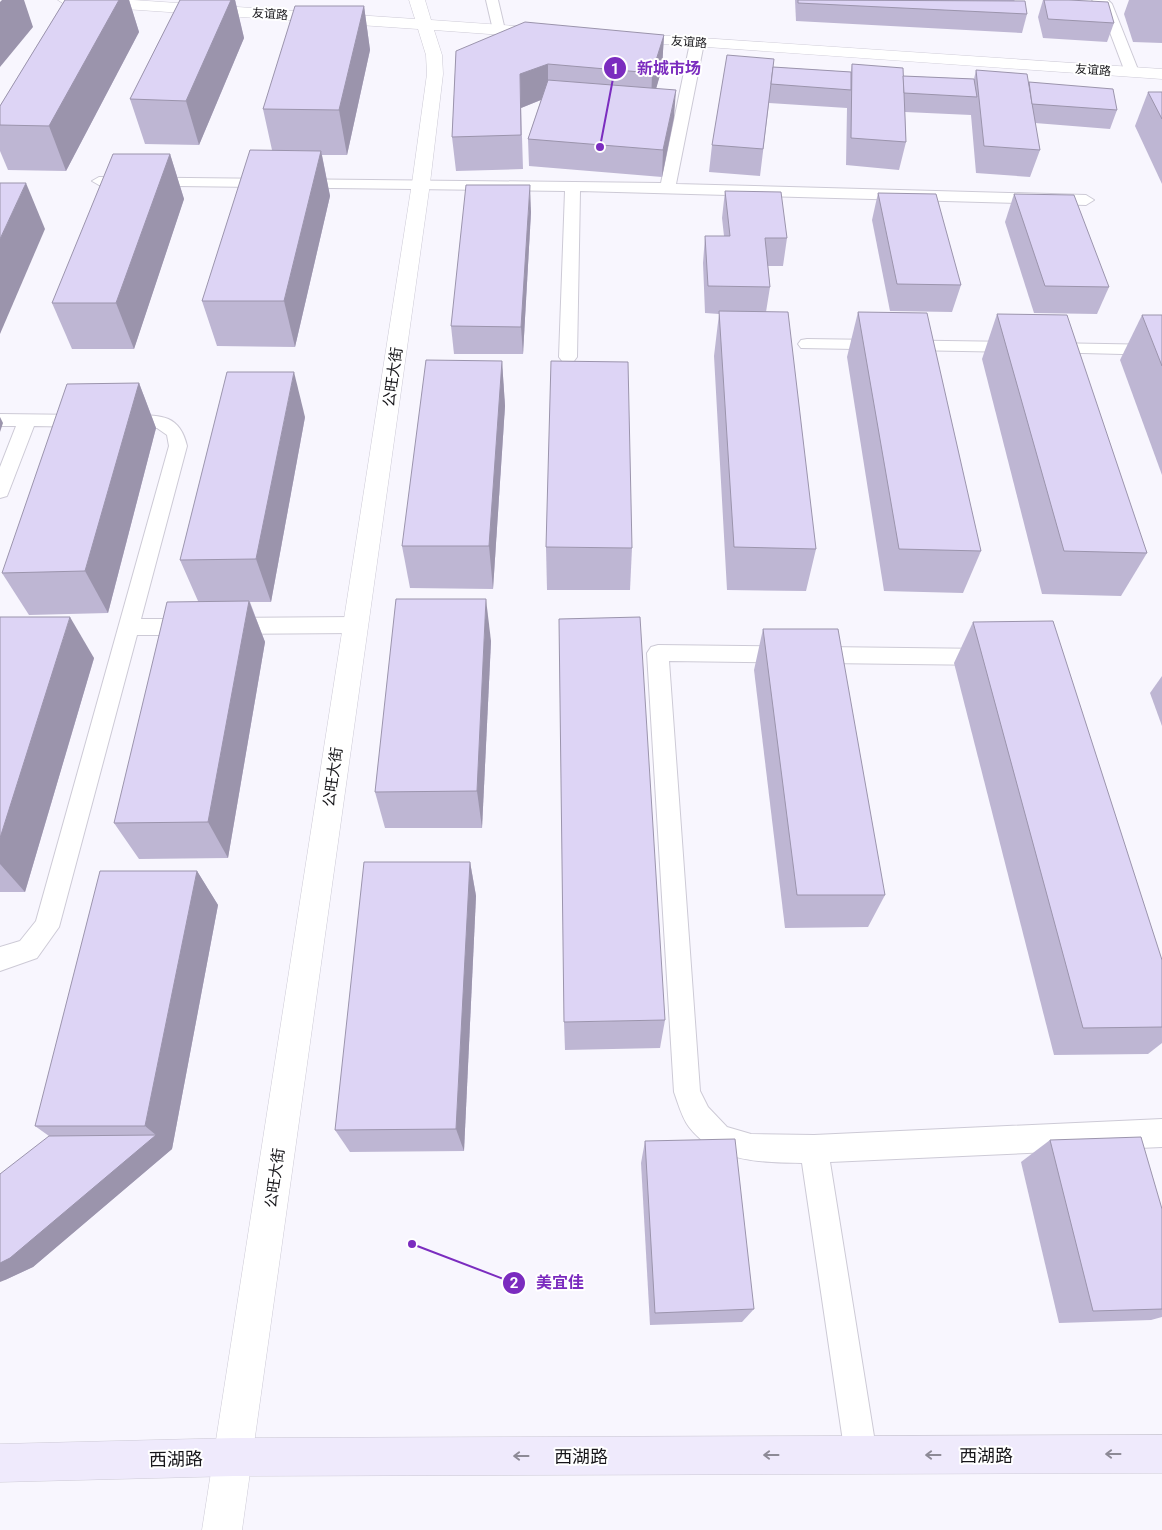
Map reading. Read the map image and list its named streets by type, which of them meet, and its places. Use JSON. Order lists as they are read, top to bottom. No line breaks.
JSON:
{"streets":{"main road":["西湖路"],"street":["友谊路","公旺大街"]},"crossings":[["友谊路","公旺大街"],["公旺大街","西湖路"]],"one_way":["西湖路"],"places":["新城市场","美宜佳"]}
